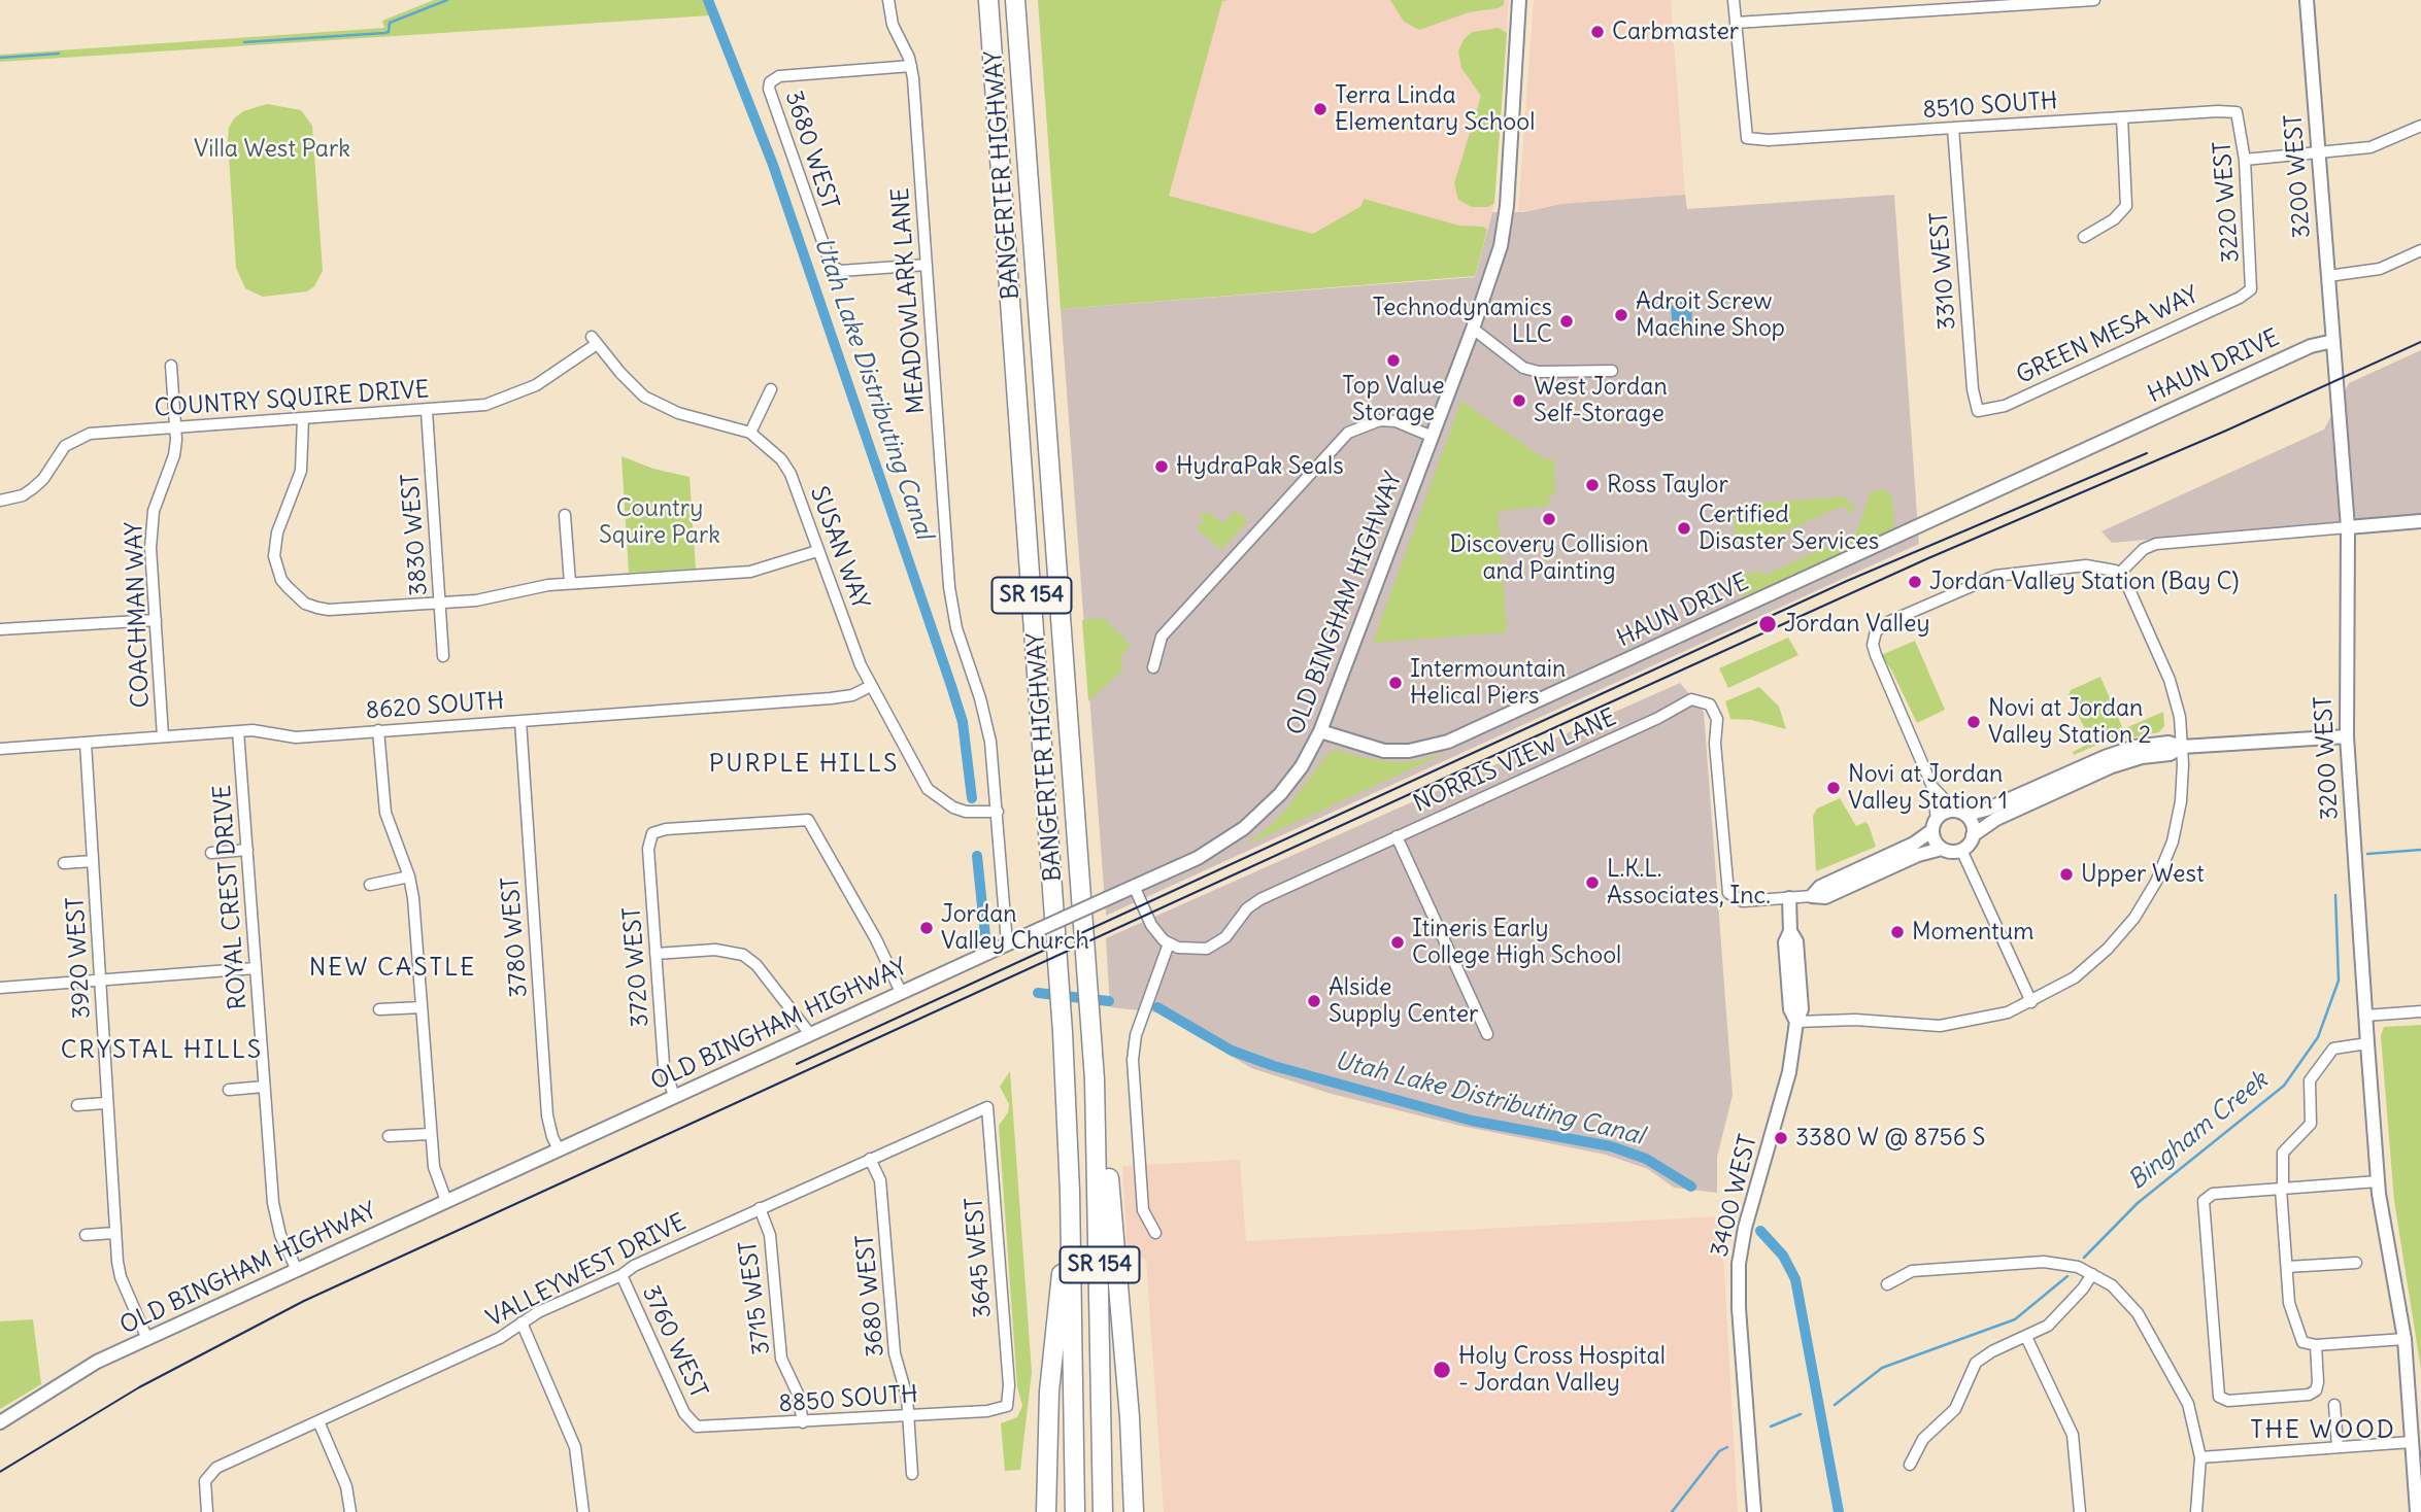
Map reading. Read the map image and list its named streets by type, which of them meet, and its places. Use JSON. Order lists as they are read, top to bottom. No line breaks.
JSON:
{"streets":{"highway":["BANGERTER HIGHWAY","SR 154"],"street":["8510 SOUTH","3680 WEST","3200 WEST","3220 WEST","3310 WEST","MEADOWLARK LANE","GREEN MESA WAY","HAUN DRIVE","COUNTRY SQUIRE DRIVE","3830 WEST","SUSAN WAY","OLD BINGHAM HIGHWAY","COACHMAN WAY","8620 SOUTH","NORRIS VIEW LANE","ROYAL CREST DRIVE","3780 WEST","3920 WEST","3720 WEST","3400 WEST","3645 WEST","VALLEYWEST DRIVE","3715 WEST","3760 WEST","8850 SOUTH"]},"crossings":[["8510 SOUTH","3220 WEST"],["8510 SOUTH","3310 WEST"],["3680 WEST","MEADOWLARK LANE"],["3680 WEST","VALLEYWEST DRIVE"],["3680 WEST","8850 SOUTH"],["3200 WEST","HAUN DRIVE"],["3220 WEST","GREEN MESA WAY"],["3310 WEST","GREEN MESA WAY"],["MEADOWLARK LANE","SUSAN WAY"],["MEADOWLARK LANE","OLD BINGHAM HIGHWAY"],["HAUN DRIVE","OLD BINGHAM HIGHWAY"],["COUNTRY SQUIRE DRIVE","3830 WEST"],["COUNTRY SQUIRE DRIVE","SUSAN WAY"],["COUNTRY SQUIRE DRIVE","COACHMAN WAY"],["SUSAN WAY","8620 SOUTH"],["OLD BINGHAM HIGHWAY","ROYAL CREST DRIVE"],["OLD BINGHAM HIGHWAY","3780 WEST"],["OLD BINGHAM HIGHWAY","3920 WEST"],["OLD BINGHAM HIGHWAY","3720 WEST"],["COACHMAN WAY","8620 SOUTH"],["8620 SOUTH","ROYAL CREST DRIVE"],["8620 SOUTH","3780 WEST"],["8620 SOUTH","3920 WEST"],["NORRIS VIEW LANE","3400 WEST"],["3645 WEST","VALLEYWEST DRIVE"],["3645 WEST","8850 SOUTH"],["VALLEYWEST DRIVE","3715 WEST"],["VALLEYWEST DRIVE","3760 WEST"],["3715 WEST","8850 SOUTH"],["3760 WEST","8850 SOUTH"]],"districts":["PURPLE HILLS","NEW CASTLE","CRYSTAL HILLS","THE WOOD"],"water":["Utah Lake Distributing Canal","Bingham Creek"],"parks":["Villa West Park","Country Squire Park"],"places":["Carbmaster","Terra Linda Elementary School","Adroit Screw Machine Shop","Technodynamics LLC","Top Value Storage","West Jordan Self-Storage","HydraPak Seals","Ross Taylor","Discovery Collision and Painting","Certified Disaster Services","Jordan Valley Station (Bay C)","Jordan Valley","Intermountain Helical Piers","Novi at Jordan Valley Station 2","Novi at Jordan Valley Station 1","Upper West","L.K.L. Associates, Inc.","Jordan Valley Church","Momentum","Itineris Early College High School","Alside Supply Center","3380 W @ 8756 S","Holy Cross Hospital - Jordan Valley"]}
